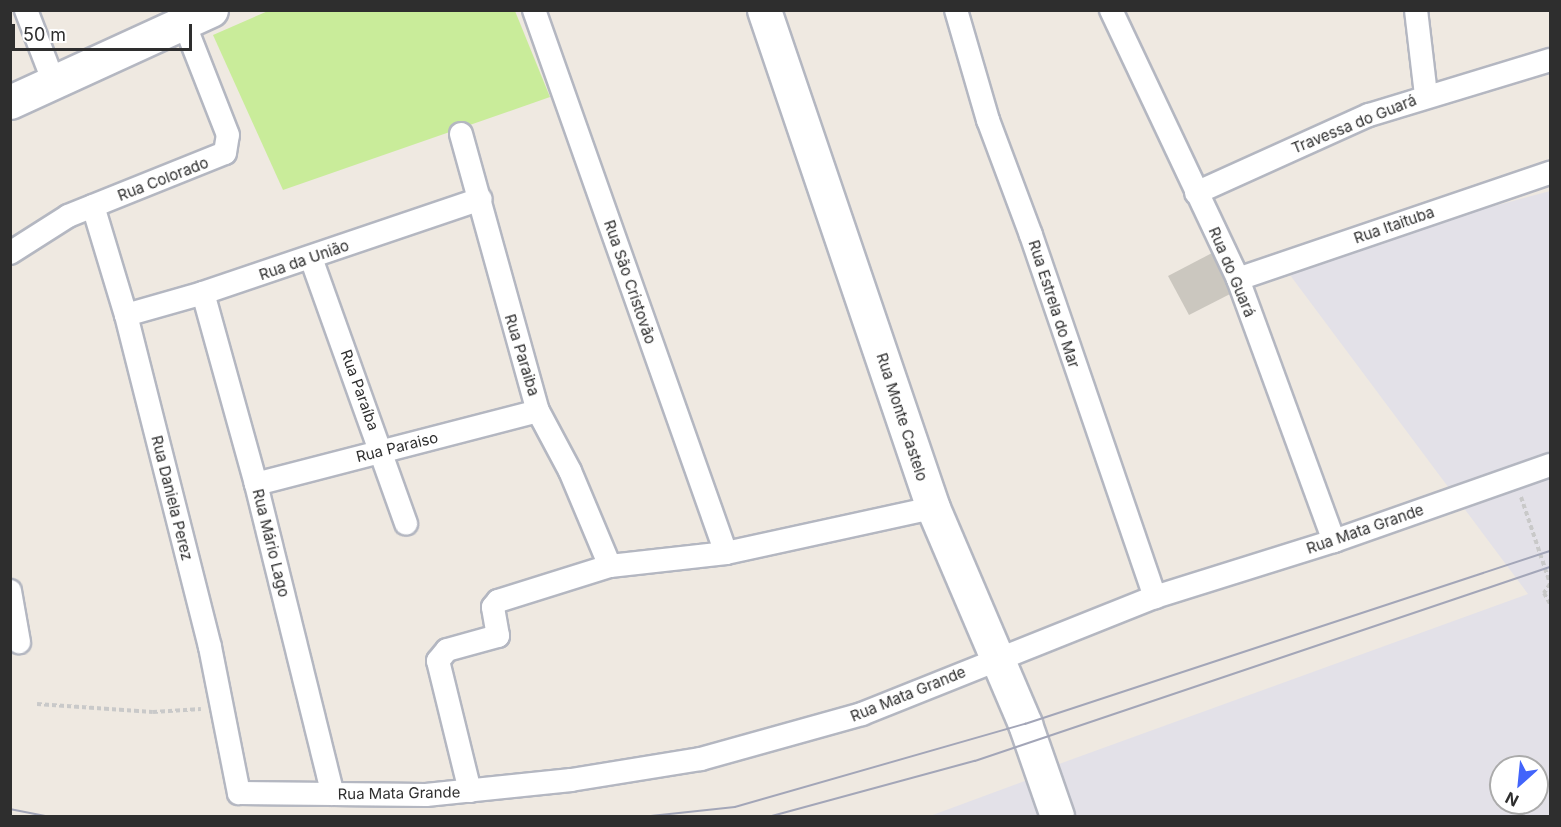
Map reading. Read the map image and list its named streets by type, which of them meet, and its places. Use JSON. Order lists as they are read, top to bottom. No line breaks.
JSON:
{"streets":{"street":["Travessa do Guará","Rua Colorado","Rua Itaituba","Rua da União","Rua do Guará","Rua São Cristovão","Rua Estrela do Mar","Rua Paraiba","Rua Paraíba","Rua Monte Castelo","Rua Paraiso","Rua Daniela Perez","Rua Mata Grande","Rua Mário Lago"]},"crossings":[["Travessa do Guará","Rua do Guará"],["Rua Colorado","Rua Daniela Perez"],["Rua Itaituba","Rua do Guará"],["Rua da União","Rua Paraiba"],["Rua da União","Rua Paraíba"],["Rua da União","Rua Daniela Perez"],["Rua da União","Rua Mário Lago"],["Rua do Guará","Rua Mata Grande"],["Rua Estrela do Mar","Rua Mata Grande"],["Rua Paraiba","Rua Paraiso"],["Rua Paraíba","Rua Paraiso"],["Rua Monte Castelo","Rua Mata Grande"],["Rua Paraiso","Rua Mário Lago"],["Rua Daniela Perez","Rua Mata Grande"],["Rua Mata Grande","Rua Mário Lago"]],"scale_bar":"50 m","north":"bottom left"}
